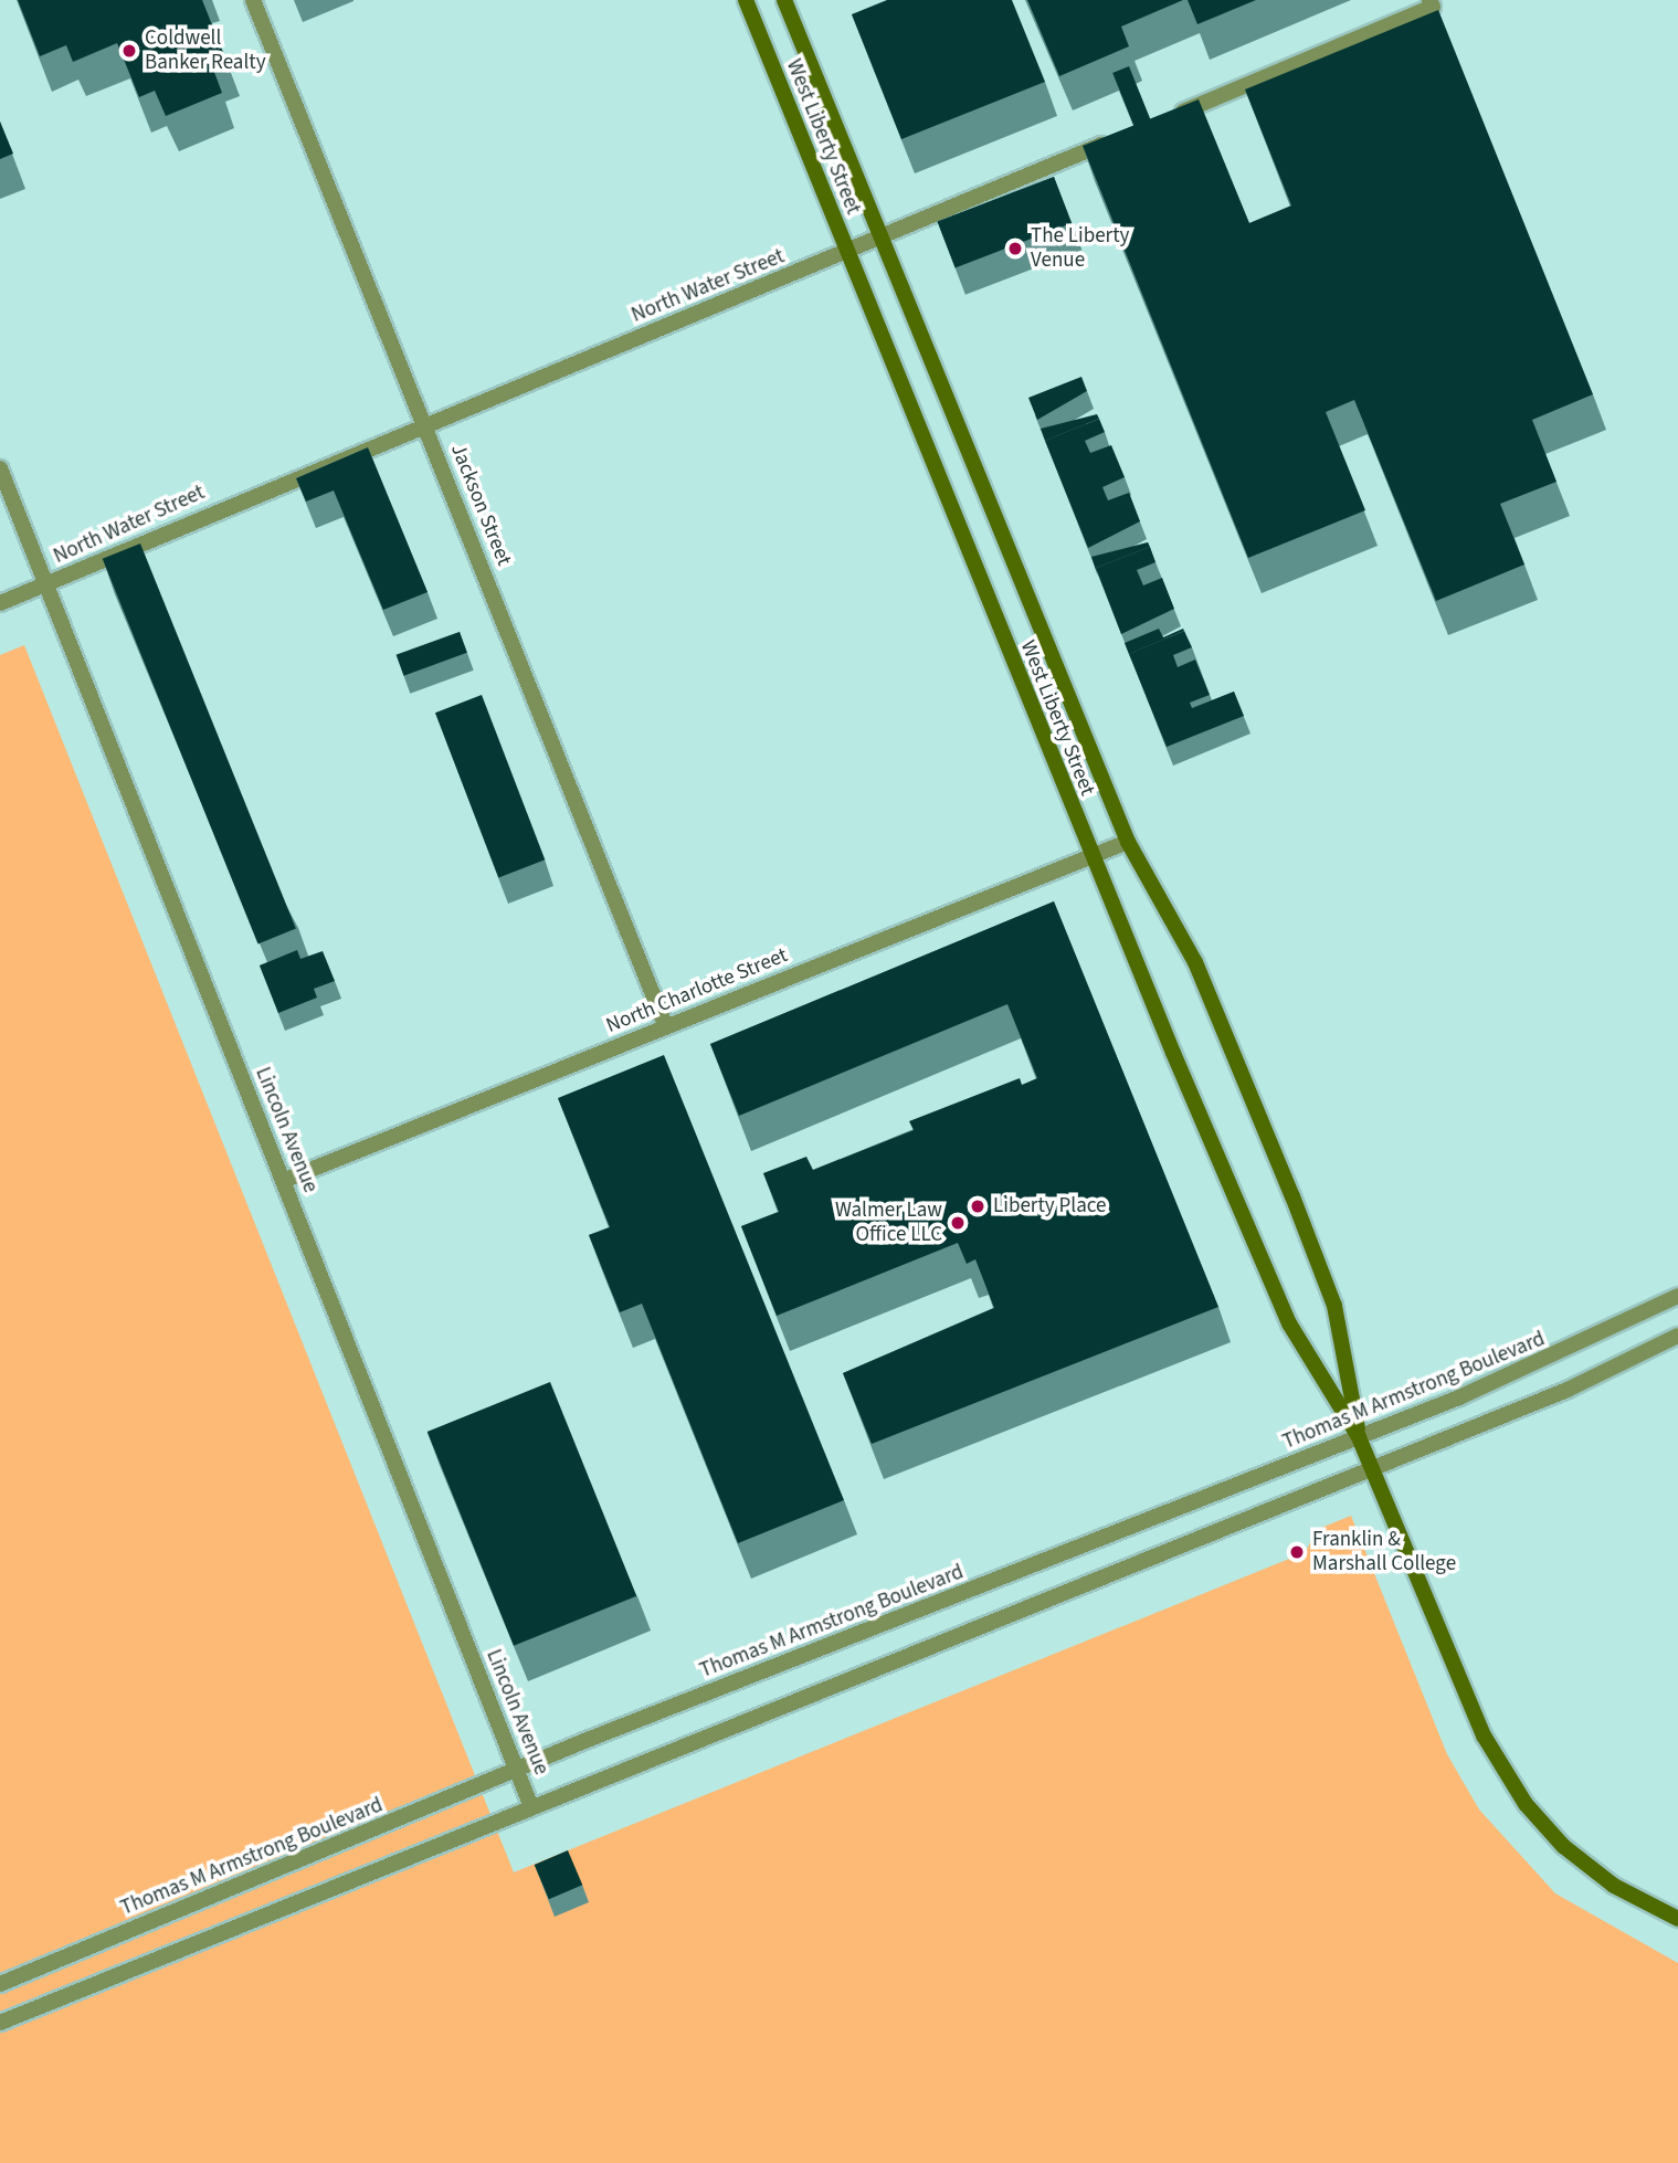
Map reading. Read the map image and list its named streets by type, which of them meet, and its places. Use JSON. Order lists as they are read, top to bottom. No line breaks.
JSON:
{"streets":{"main road":["West Liberty Street"],"street":["North Water Street","Jackson Street","North Charlotte Street","Lincoln Avenue","Thomas M Armstrong Boulevard"]},"crossings":[["West Liberty Street","North Water Street"],["West Liberty Street","North Charlotte Street"],["West Liberty Street","Thomas M Armstrong Boulevard"],["North Water Street","Jackson Street"],["North Water Street","Lincoln Avenue"],["Jackson Street","North Charlotte Street"],["North Charlotte Street","Lincoln Avenue"],["Lincoln Avenue","Thomas M Armstrong Boulevard"]],"places":["Coldwell Banker Realty","The Liberty Venue","Liberty Place","Walmer Law Office LLC","Franklin & Marshall College"]}
